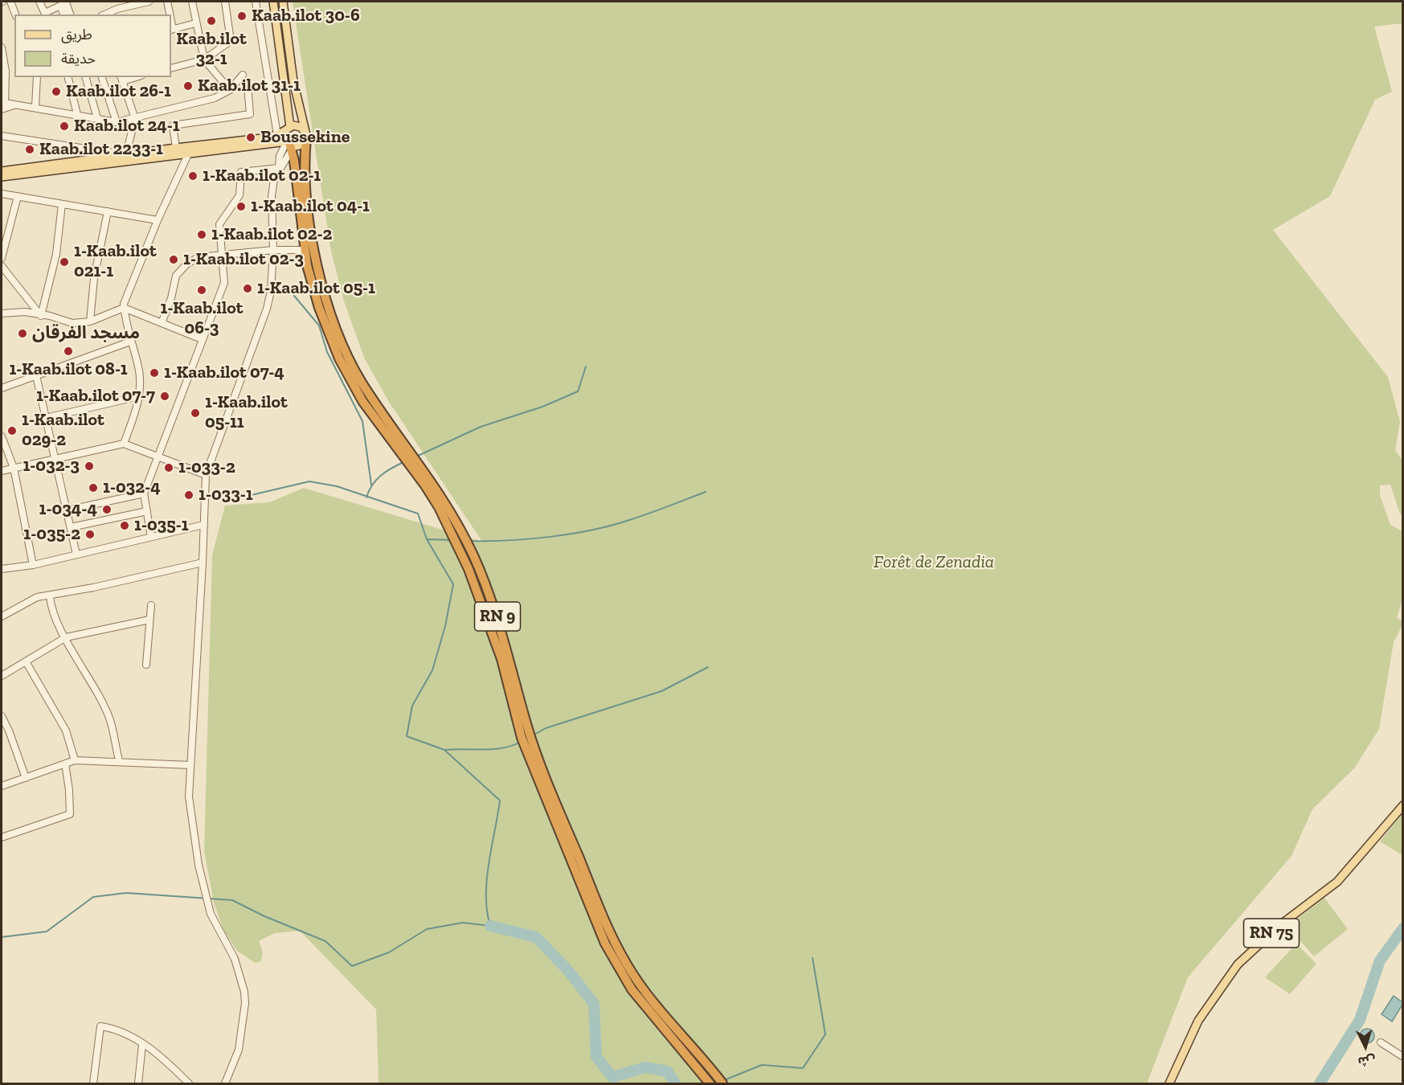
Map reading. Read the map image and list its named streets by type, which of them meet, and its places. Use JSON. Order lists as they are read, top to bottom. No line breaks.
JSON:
{"streets":{"highway":["RN 9"],"main road":["RN 75"]},"parks":["Forêt de Zenadia"],"places":["Kaab.ilot 30-6","Kaab.ilot 32-1","Kaab.ilot 31-1","Kaab.ilot 26-1","Kaab.ilot 24-1","Boussekine","Kaab.ilot 2233-1","1-Kaab.ilot 02-1","1-Kaab.ilot 04-1","1-Kaab.ilot 02-2","1-Kaab.ilot 02-3","1-Kaab.ilot 021-1","1-Kaab.ilot 05-1","1-Kaab.ilot 06-3","مسجد الفرقان","1-Kaab.ilot 08-1","1-Kaab.ilot 07-4","1-Kaab.ilot 07-7","1-Kaab.ilot 05-11","1-Kaab.ilot 029-2","1-032-3","1-033-2","1-032-4","1-033-1","1-034-4","1-035-1","1-035-2"],"legend":["طريق","حديقة"],"north":"bottom"}
